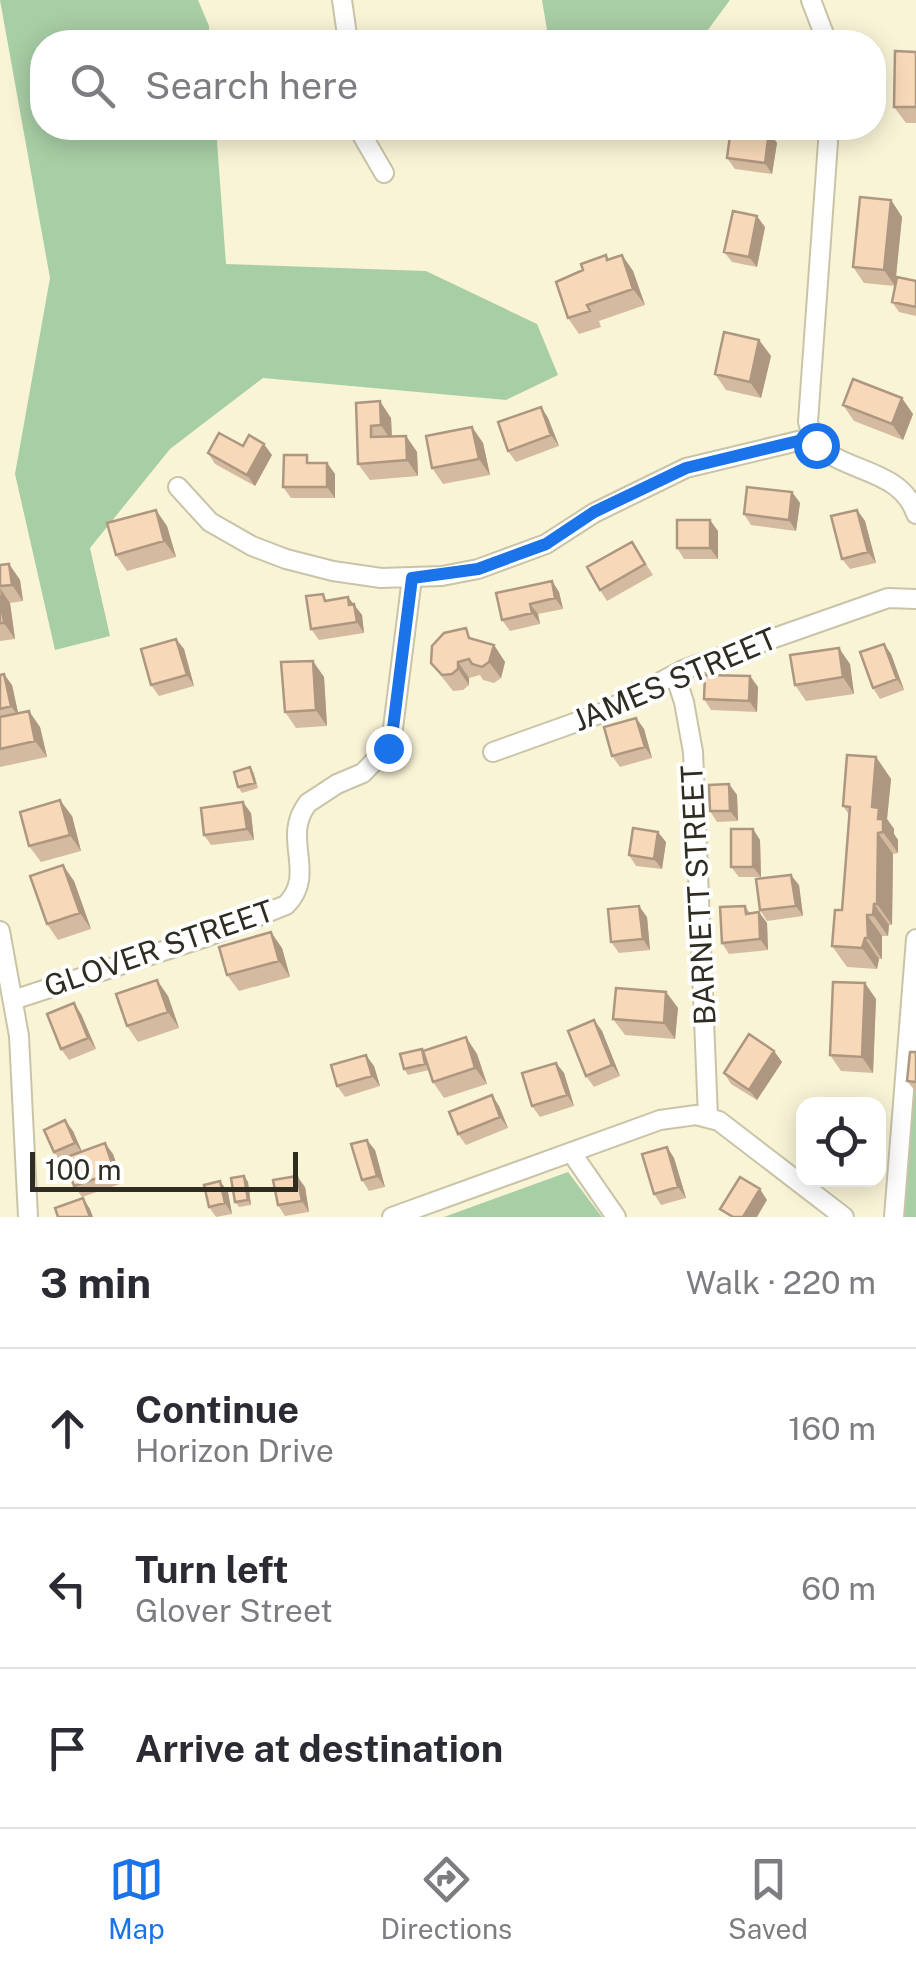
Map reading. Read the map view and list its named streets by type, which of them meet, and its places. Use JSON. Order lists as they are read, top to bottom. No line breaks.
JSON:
{"streets":{"street":["JAMES STREET","BARNETT STREET","GLOVER STREET"]},"crossings":[["JAMES STREET","BARNETT STREET"]],"scale_bar":"100 m","page":{"search":"Search here","scale":"100 m","heading":["3 min","Walk · 220 m"],"list":[["Continue","Horizon Drive","160 m"],["Turn left","Glover Street","60 m"],"Arrive at destination"],"nav":["Map","Directions","Saved"]}}
